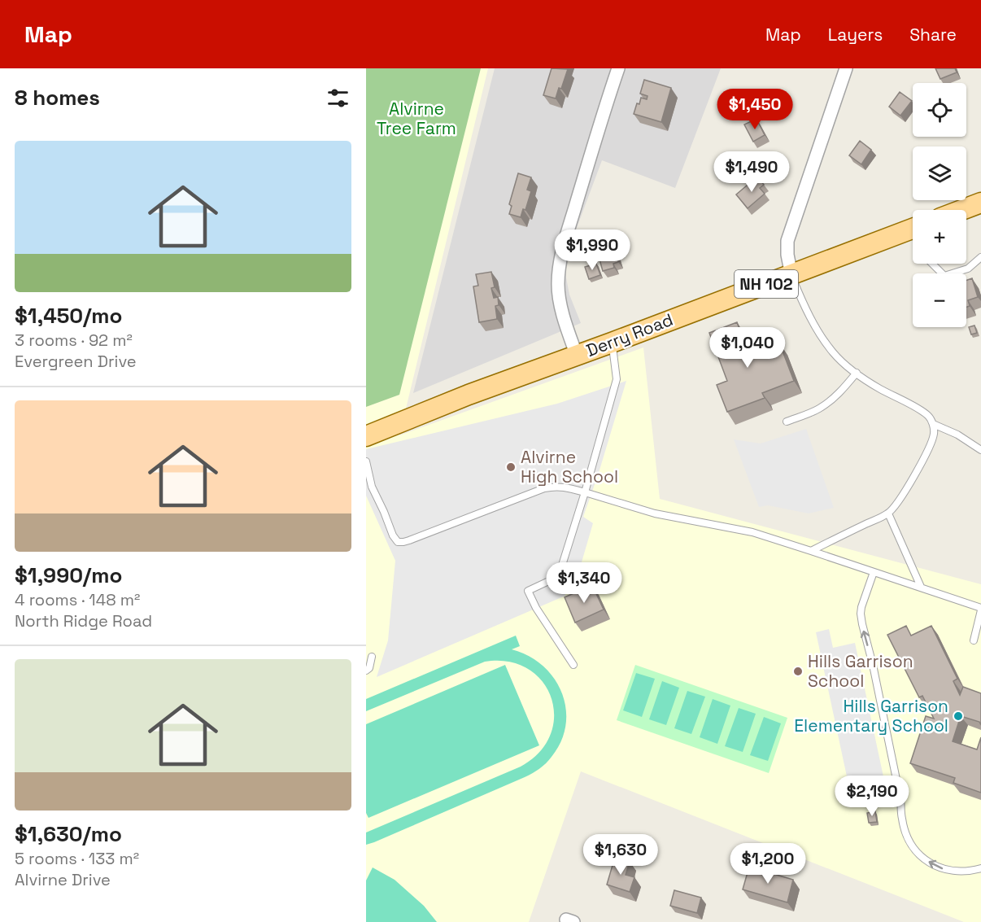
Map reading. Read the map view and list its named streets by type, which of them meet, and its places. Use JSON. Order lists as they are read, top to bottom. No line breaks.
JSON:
{"streets":{"main road":["NH 102","Derry Road"]},"parks":["Alvirne Tree Farm"],"places":["Alvirne High School","Hills Garrison School","Hills Garrison Elementary School"],"page":{"header":"Map","nav":["Map","Layers","Share"],"heading":"8 homes","map_buttons":["+","−"],"price":["$1,450","$1,490","$1,990","$1,040","$1,340","$2,190","$1,630","$1,200"],"list":[{"name":"$1,450/mo","note":"3 rooms · 92 m² · Evergreen Drive"},{"name":"$1,990/mo","note":"4 rooms · 148 m² · North Ridge Road"},{"name":"$1,630/mo","note":"5 rooms · 133 m² · Alvirne Drive"}]}}
